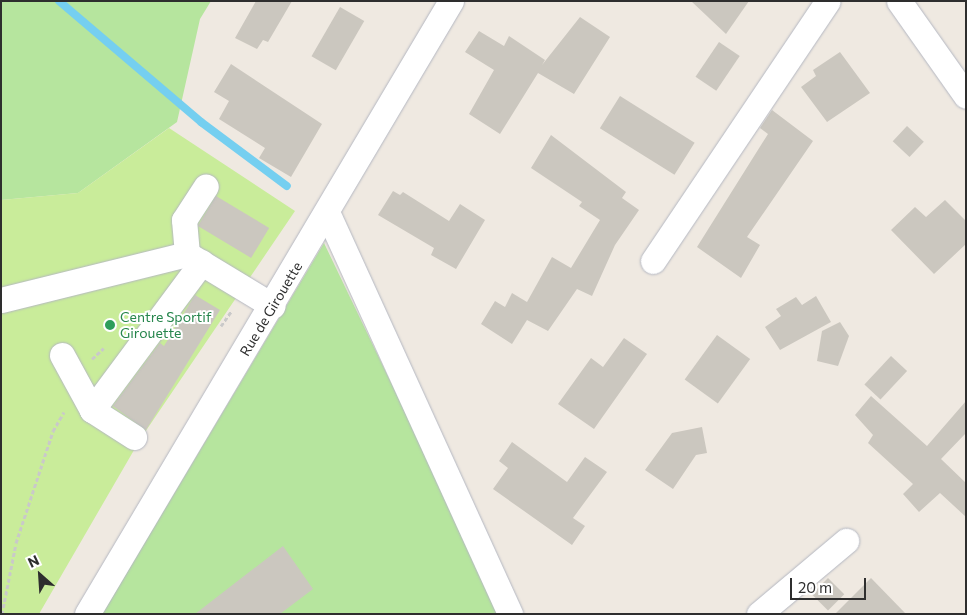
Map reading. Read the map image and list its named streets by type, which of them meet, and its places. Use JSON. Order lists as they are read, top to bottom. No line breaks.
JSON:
{"streets":{"street":["Rue de Girouette"]},"places":["Centre Sportif Girouette"],"scale_bar":"20 m","north":"top left"}
